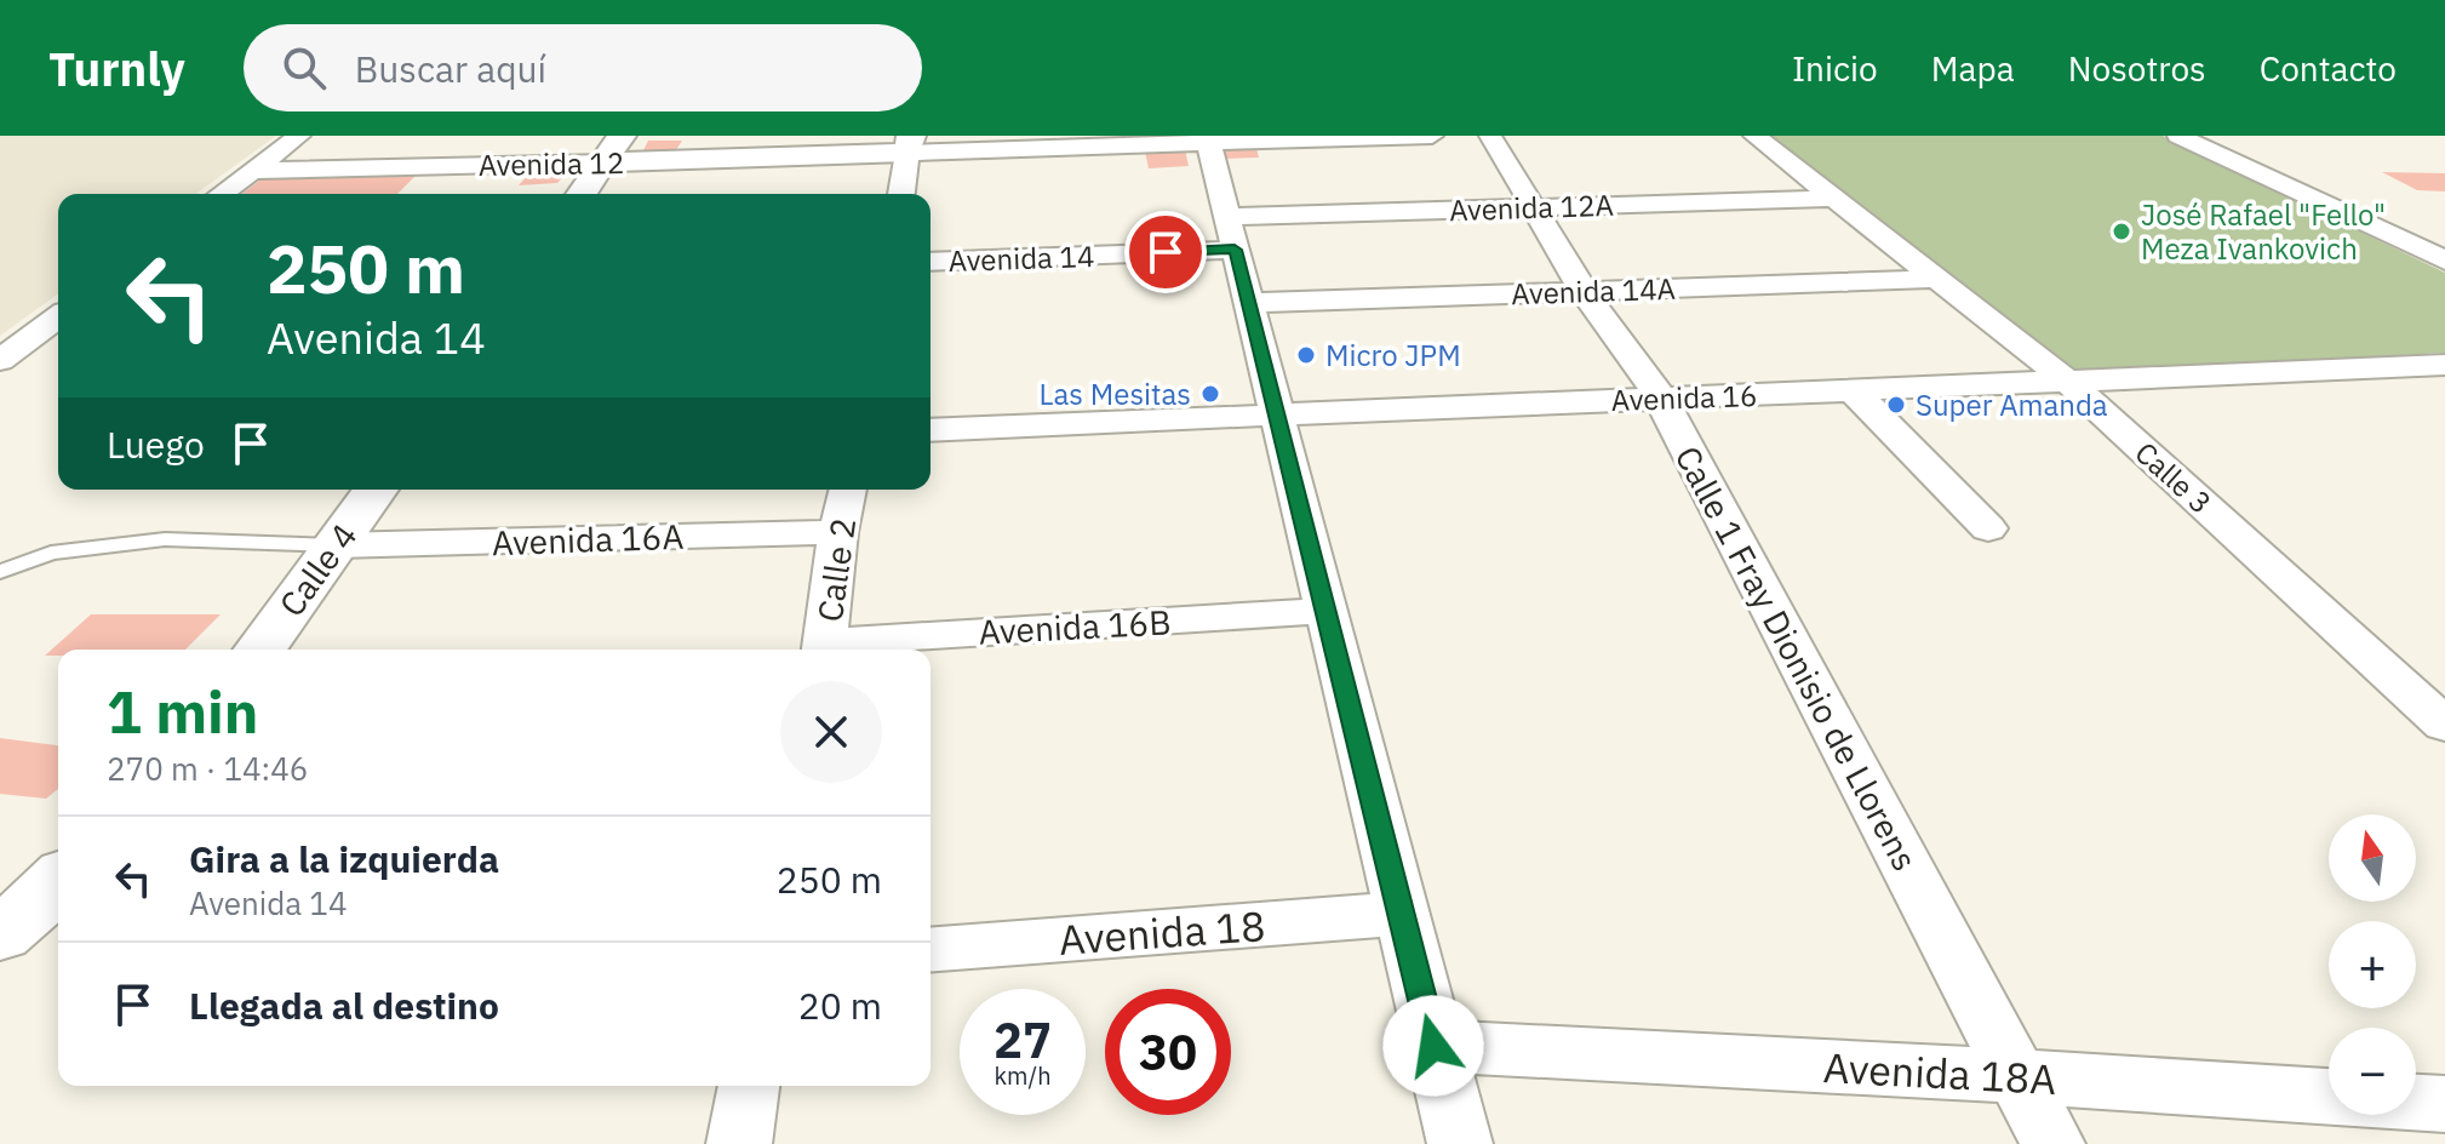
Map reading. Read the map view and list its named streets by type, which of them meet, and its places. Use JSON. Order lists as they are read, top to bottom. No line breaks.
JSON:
{"streets":{"street":["Avenida 12","Avenida 12A","Avenida 14","Avenida 14A","Avenida 16","Calle 3","Avenida 16A","Calle 4","Calle 2","Avenida 16B","Calle 1 Fray Dionisio de Llorens","Avenida 18","Avenida 18A"]},"crossings":[["Avenida 12A","Avenida 14"],["Avenida 12A","Calle 3"],["Avenida 12A","Calle 1 Fray Dionisio de Llorens"],["Avenida 14A","Calle 3"],["Avenida 14A","Calle 1 Fray Dionisio de Llorens"],["Avenida 16","Calle 3"],["Avenida 16","Calle 1 Fray Dionisio de Llorens"],["Avenida 16A","Calle 4"],["Avenida 16A","Calle 2"],["Calle 2","Avenida 16B"],["Calle 1 Fray Dionisio de Llorens","Avenida 18A"]],"places":["José Rafael \"Fello\" Meza Ivankovich","Micro JPM","Las Mesitas","Super Amanda"],"north":"top","page":{"header":"Turnly","search":"Buscar aquí","nav":["Inicio","Mapa","Nosotros","Contacto"],"turn":["250 m","Avenida 14"],"then":"Luego","heading":["1 min","270 m · 14:46"],"map_buttons":["+","−"],"list":[{"name":"Gira a la izquierda","note":"Avenida 14","value":"250 m"},{"name":"Llegada al destino","value":"20 m"}],"speed":"27 km/h","limit":"30"}}
